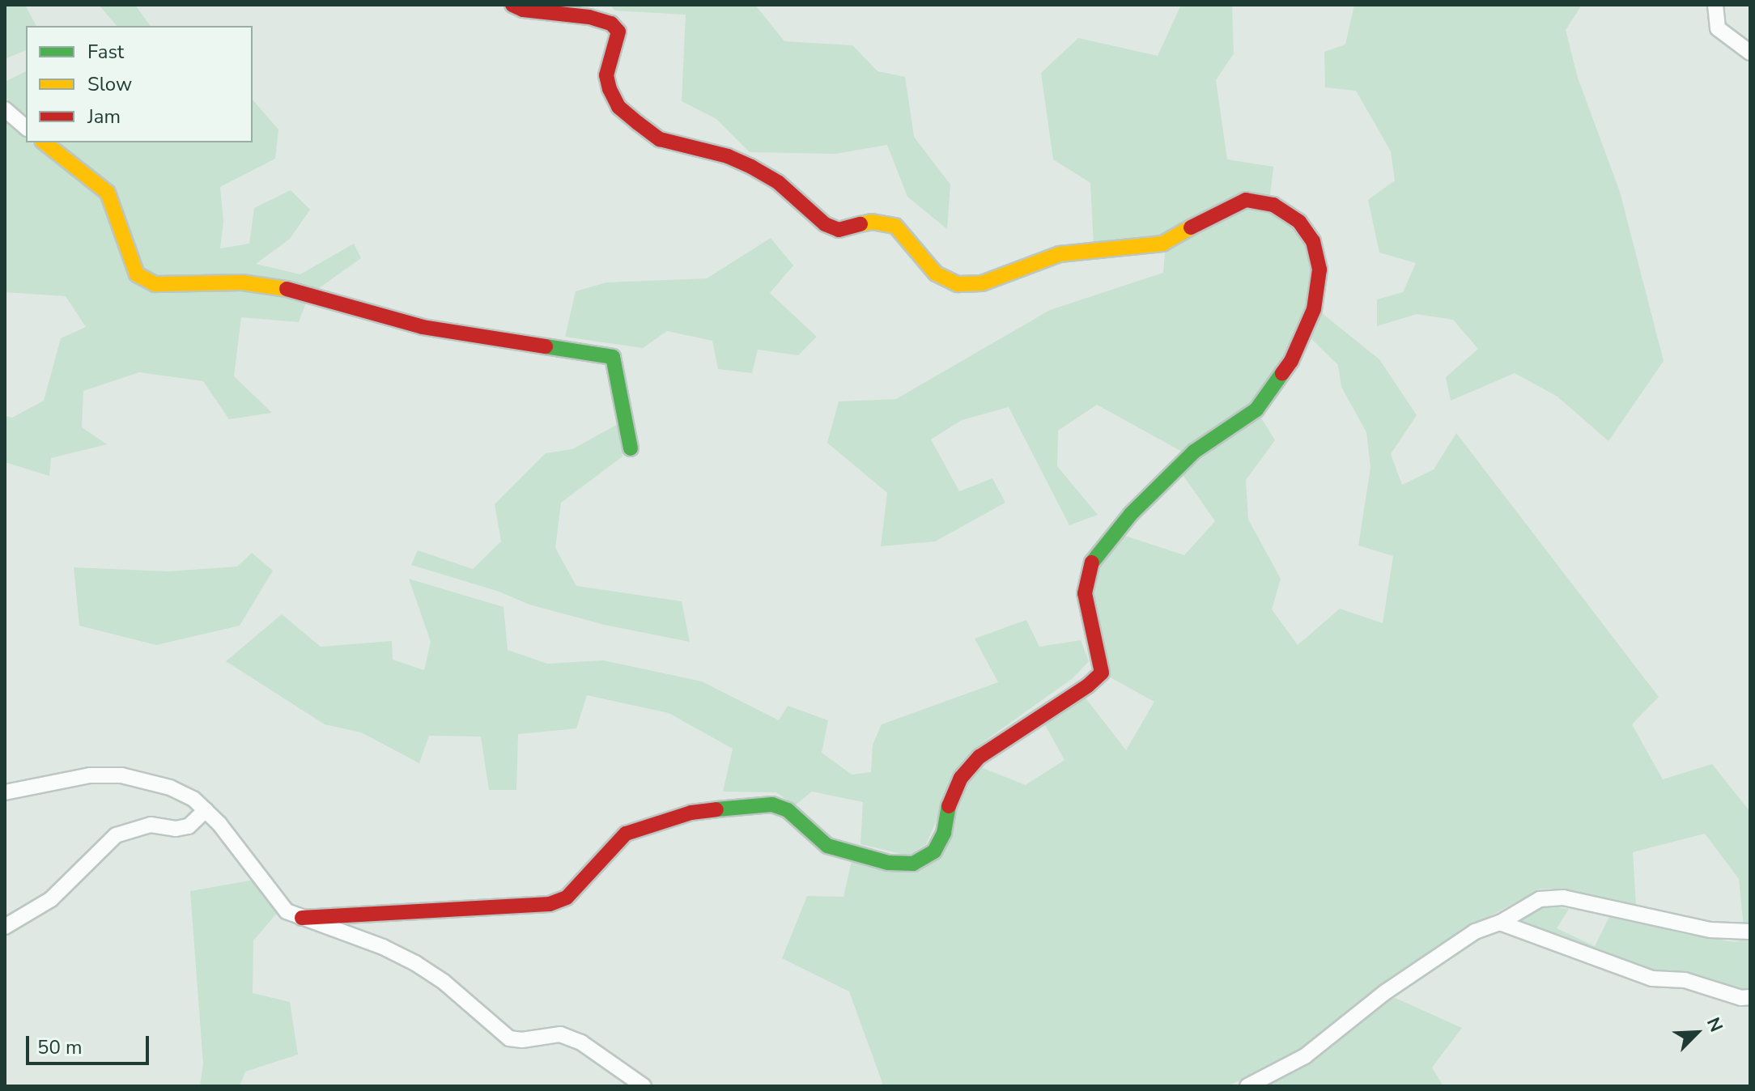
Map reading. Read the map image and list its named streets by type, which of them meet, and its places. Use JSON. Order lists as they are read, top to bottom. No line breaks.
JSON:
{"legend":["Fast","Slow","Jam"],"scale_bar":"50 m","north":"top right"}
